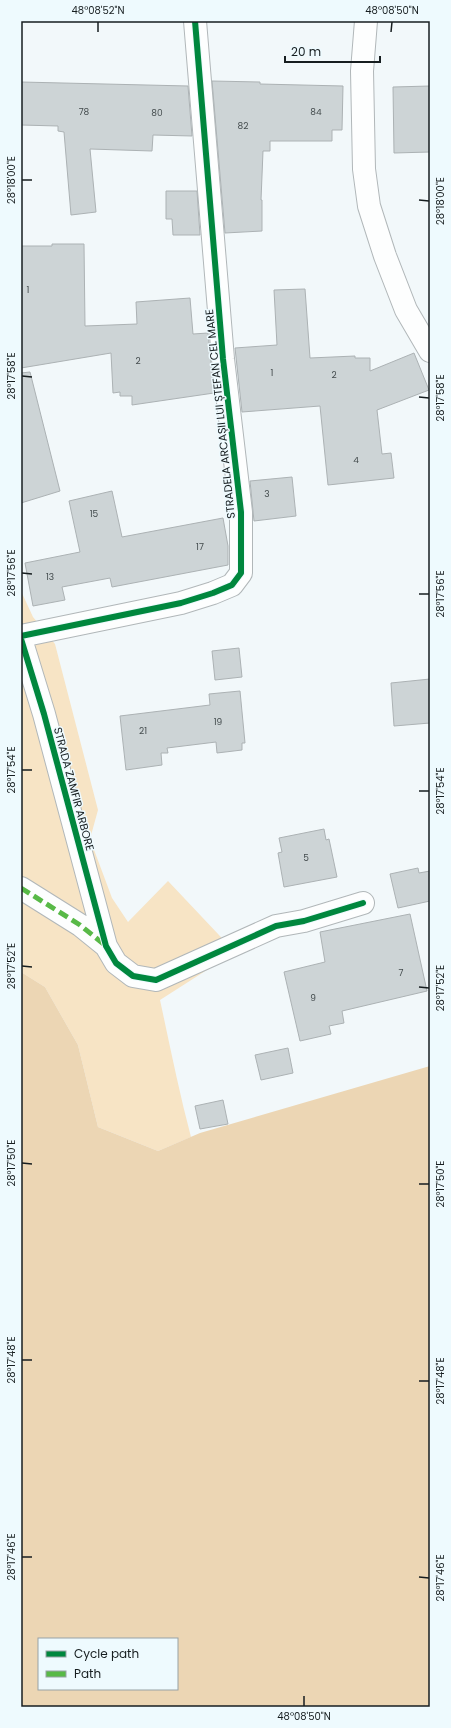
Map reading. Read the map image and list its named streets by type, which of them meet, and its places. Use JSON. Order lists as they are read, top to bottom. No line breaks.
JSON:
{"streets":{"street":["STRADELA ARCAȘII LUI ȘTEFAN CEL MARE","STRADA ZAMFIR ARBORE"]},"crossings":[["STRADELA ARCAȘII LUI ȘTEFAN CEL MARE","STRADA ZAMFIR ARBORE"]],"house_numbers":["78","84","80","82","1","2","1","2","4","3","15","17","13","19","21","5","7","9"],"legend":["Cycle path","Path"],"scale_bar":"20 m","coordinates":["48°08'52\"N","48°08'50\"N","28°18'00\"E","28°17'58\"E","28°17'56\"E","28°17'54\"E","28°17'52\"E","28°17'50\"E","28°17'48\"E","28°17'46\"E"]}
